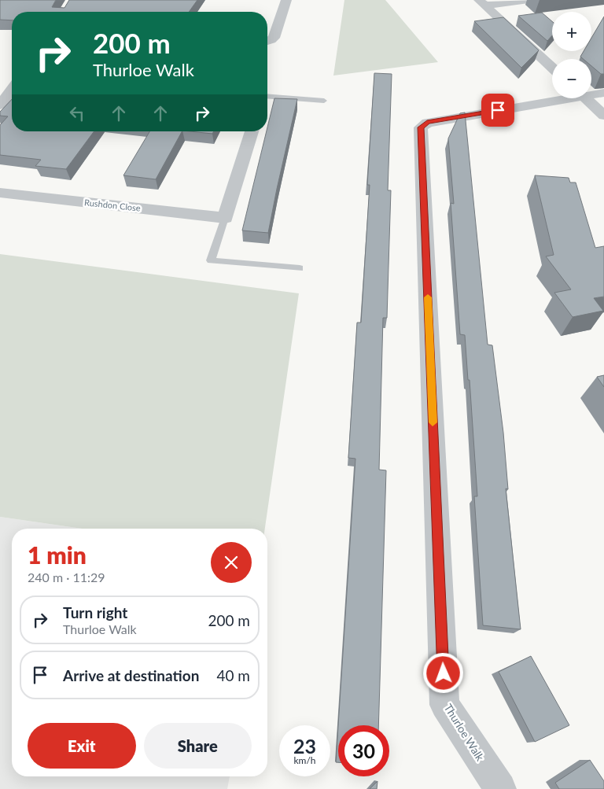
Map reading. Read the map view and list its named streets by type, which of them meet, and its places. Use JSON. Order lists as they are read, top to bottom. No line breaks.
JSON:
{"streets":{"street":["Rushdon Close","Thurloe Walk"]},"page":{"map_buttons":["+","−"],"turn":["200 m","Thurloe Walk"],"heading":["1 min","240 m · 11:29"],"list":[{"name":"Turn right","note":"Thurloe Walk","value":"200 m"},{"name":"Arrive at destination","value":"40 m"}],"buttons":["Exit","Share"],"speed":"23 km/h","limit":"30"}}
